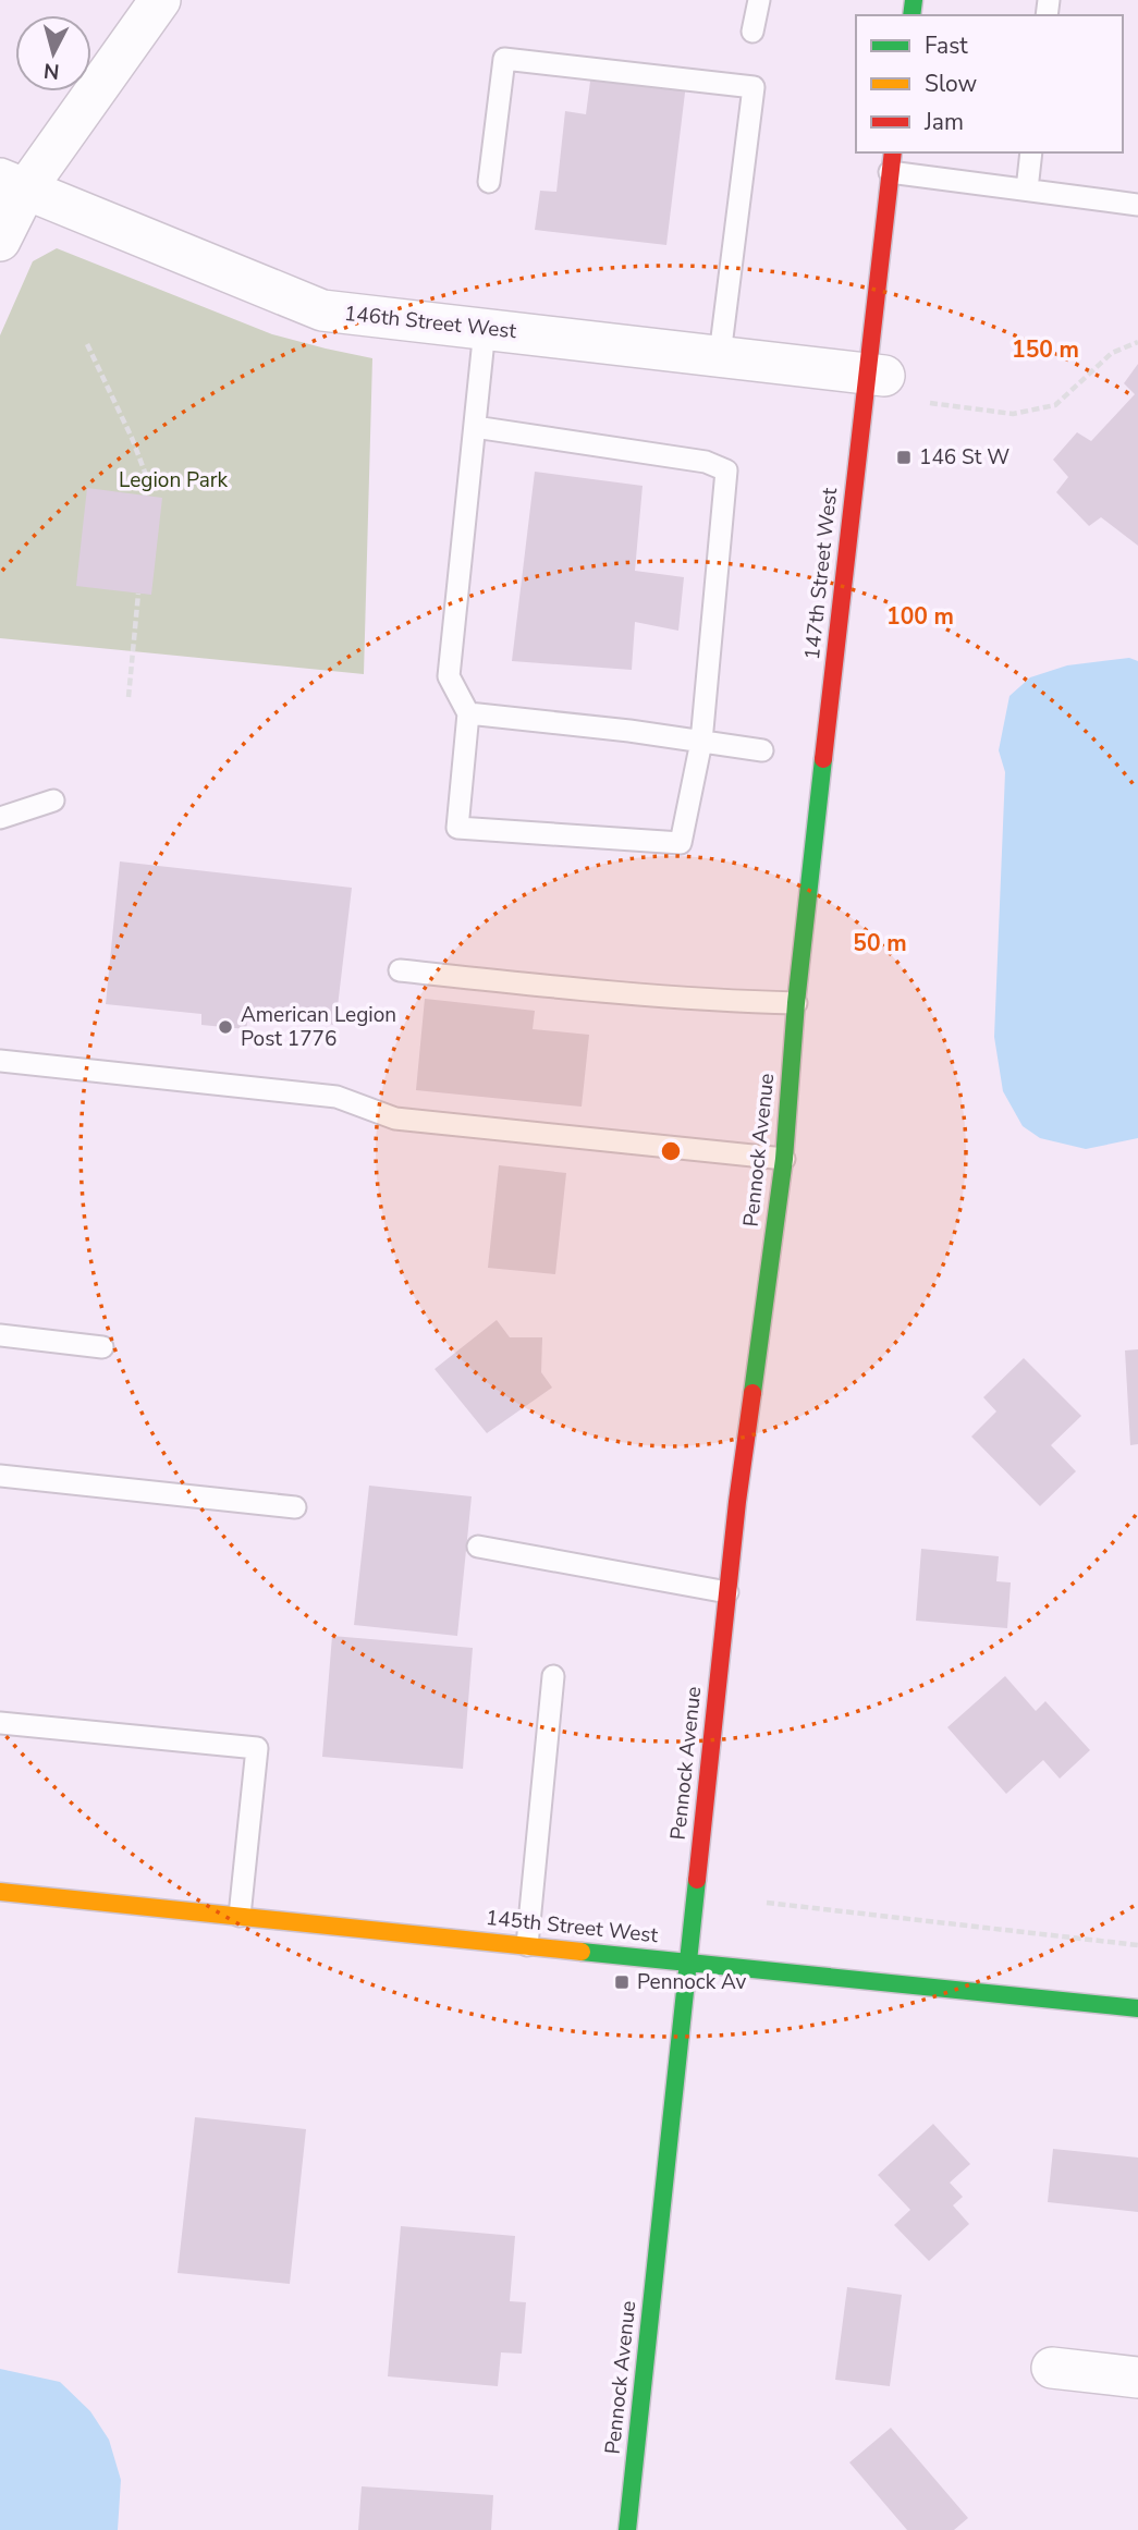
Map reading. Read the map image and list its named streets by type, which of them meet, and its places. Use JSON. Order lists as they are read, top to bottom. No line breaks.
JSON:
{"streets":{"street":["146th Street West","147th Street West","Pennock Avenue","145th Street West"]},"crossings":[["146th Street West","147th Street West"],["147th Street West","Pennock Avenue"],["Pennock Avenue","145th Street West"]],"parks":["Legion Park"],"places":{"transit":["146 St W","Pennock Av"],"other":["American Legion Post 1776"]},"legend":["Fast","Slow","Jam"],"north":"bottom","rings":["150 m","100 m","50 m"]}
